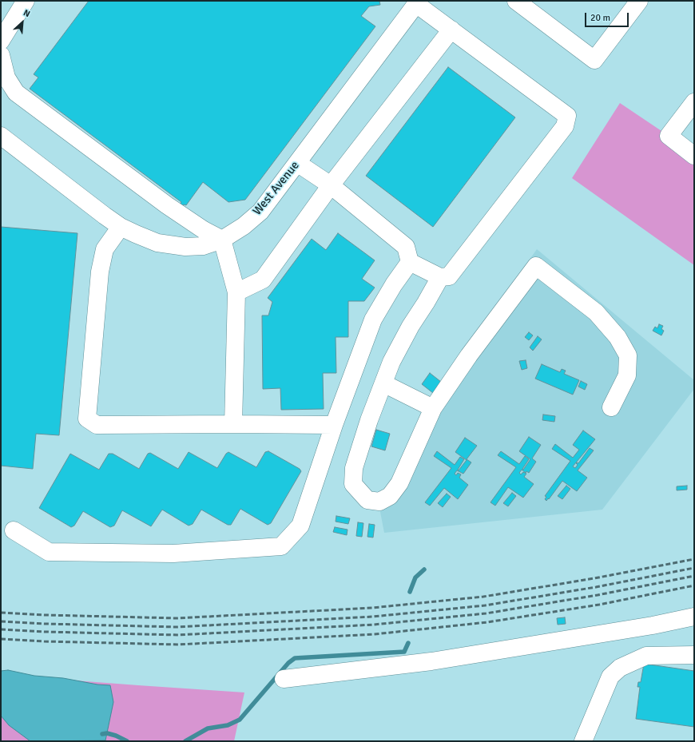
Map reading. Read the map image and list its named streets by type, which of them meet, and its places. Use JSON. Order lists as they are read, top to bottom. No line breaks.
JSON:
{"streets":{"street":["West Avenue"]},"scale_bar":"20 m","north":"top right"}
